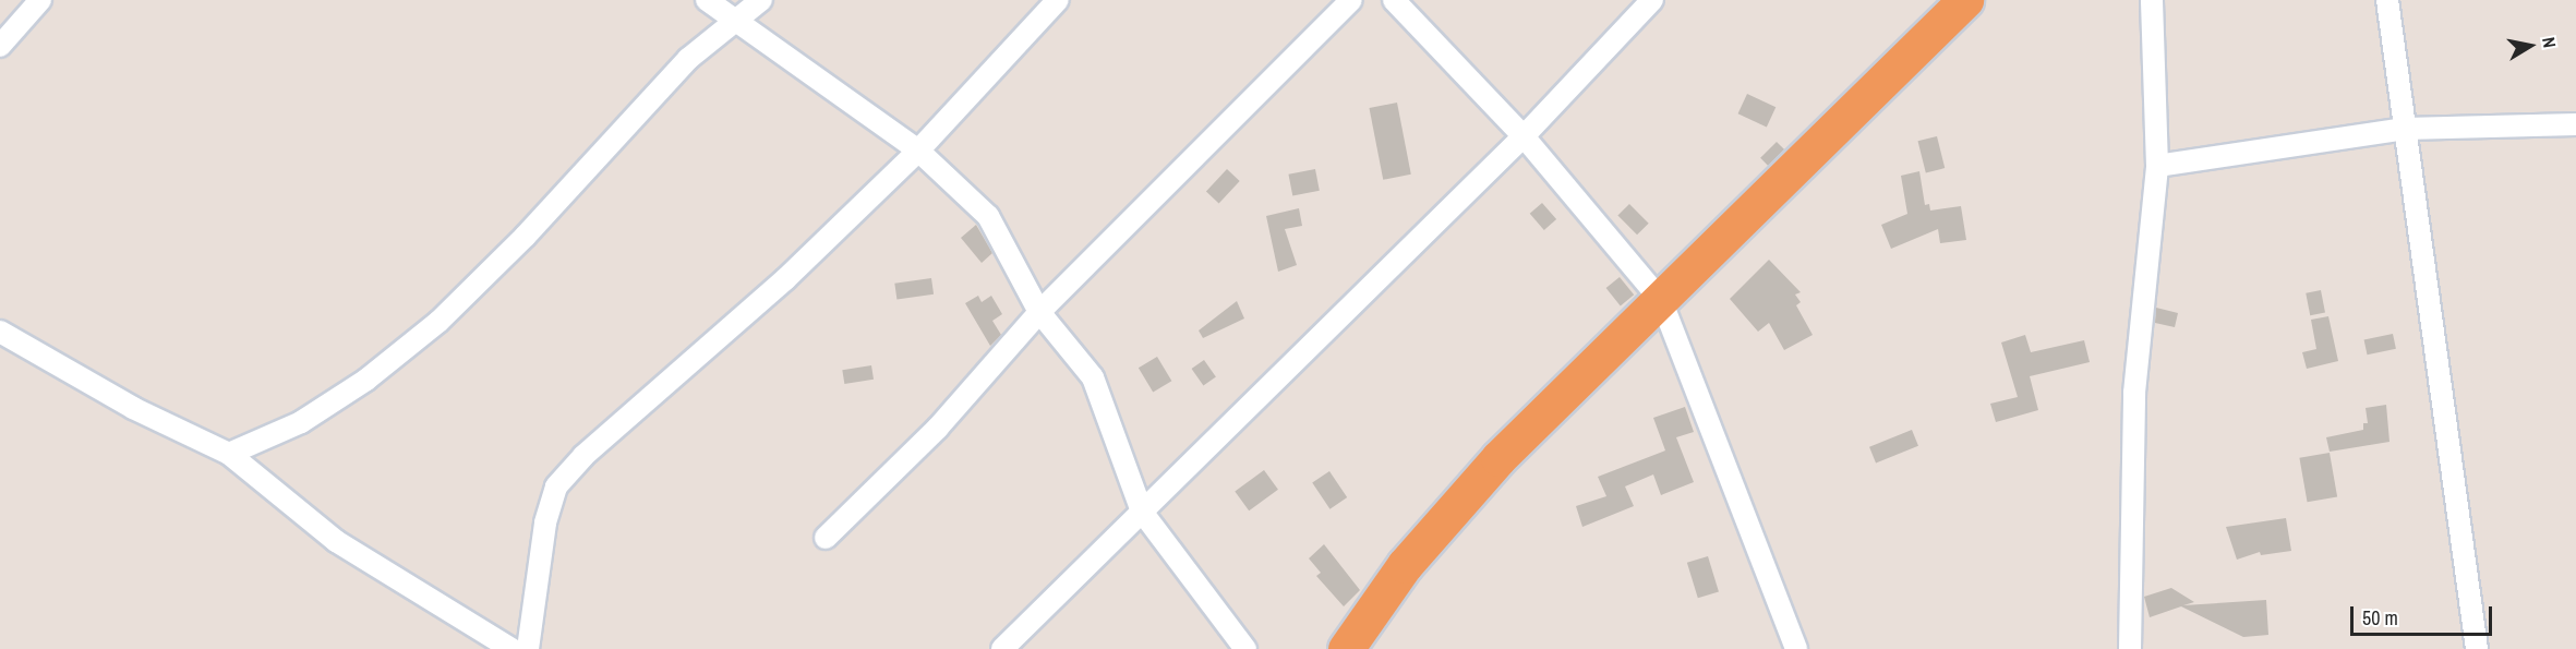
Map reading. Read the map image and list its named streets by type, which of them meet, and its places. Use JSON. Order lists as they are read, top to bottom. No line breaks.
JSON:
{"scale_bar":"50 m","north":"right"}
